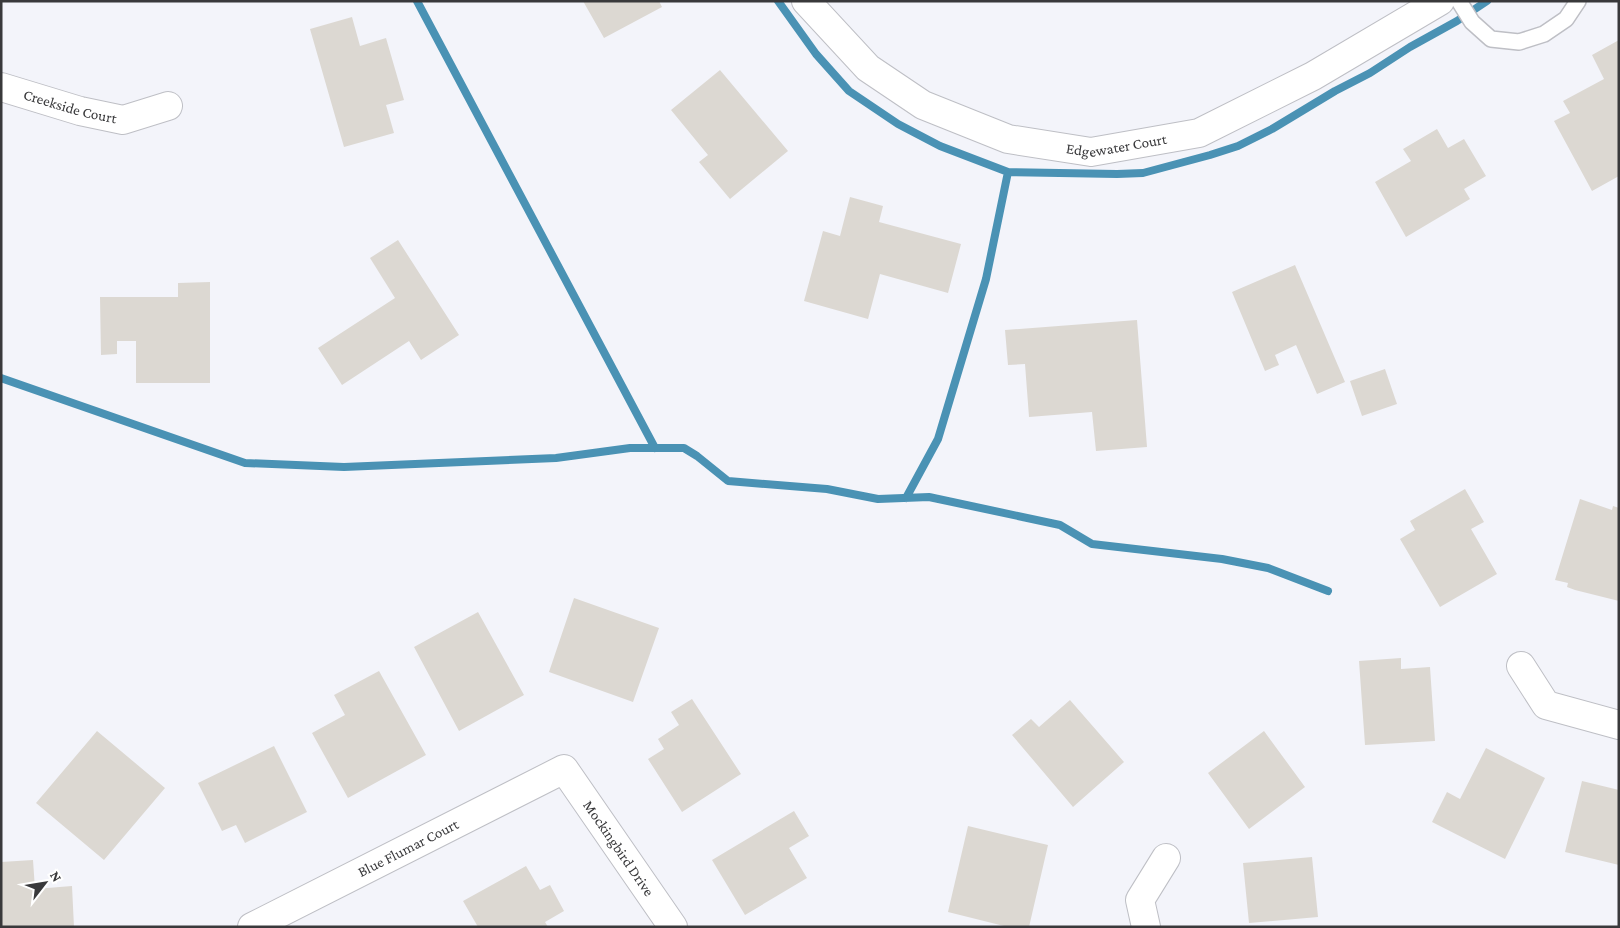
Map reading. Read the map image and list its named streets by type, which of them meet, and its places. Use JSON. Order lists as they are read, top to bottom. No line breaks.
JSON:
{"streets":{"street":["Creekside Court","Edgewater Court","Blue Flumar Court","Mockingbird Drive"]},"crossings":[["Blue Flumar Court","Mockingbird Drive"]],"north":"top right"}
